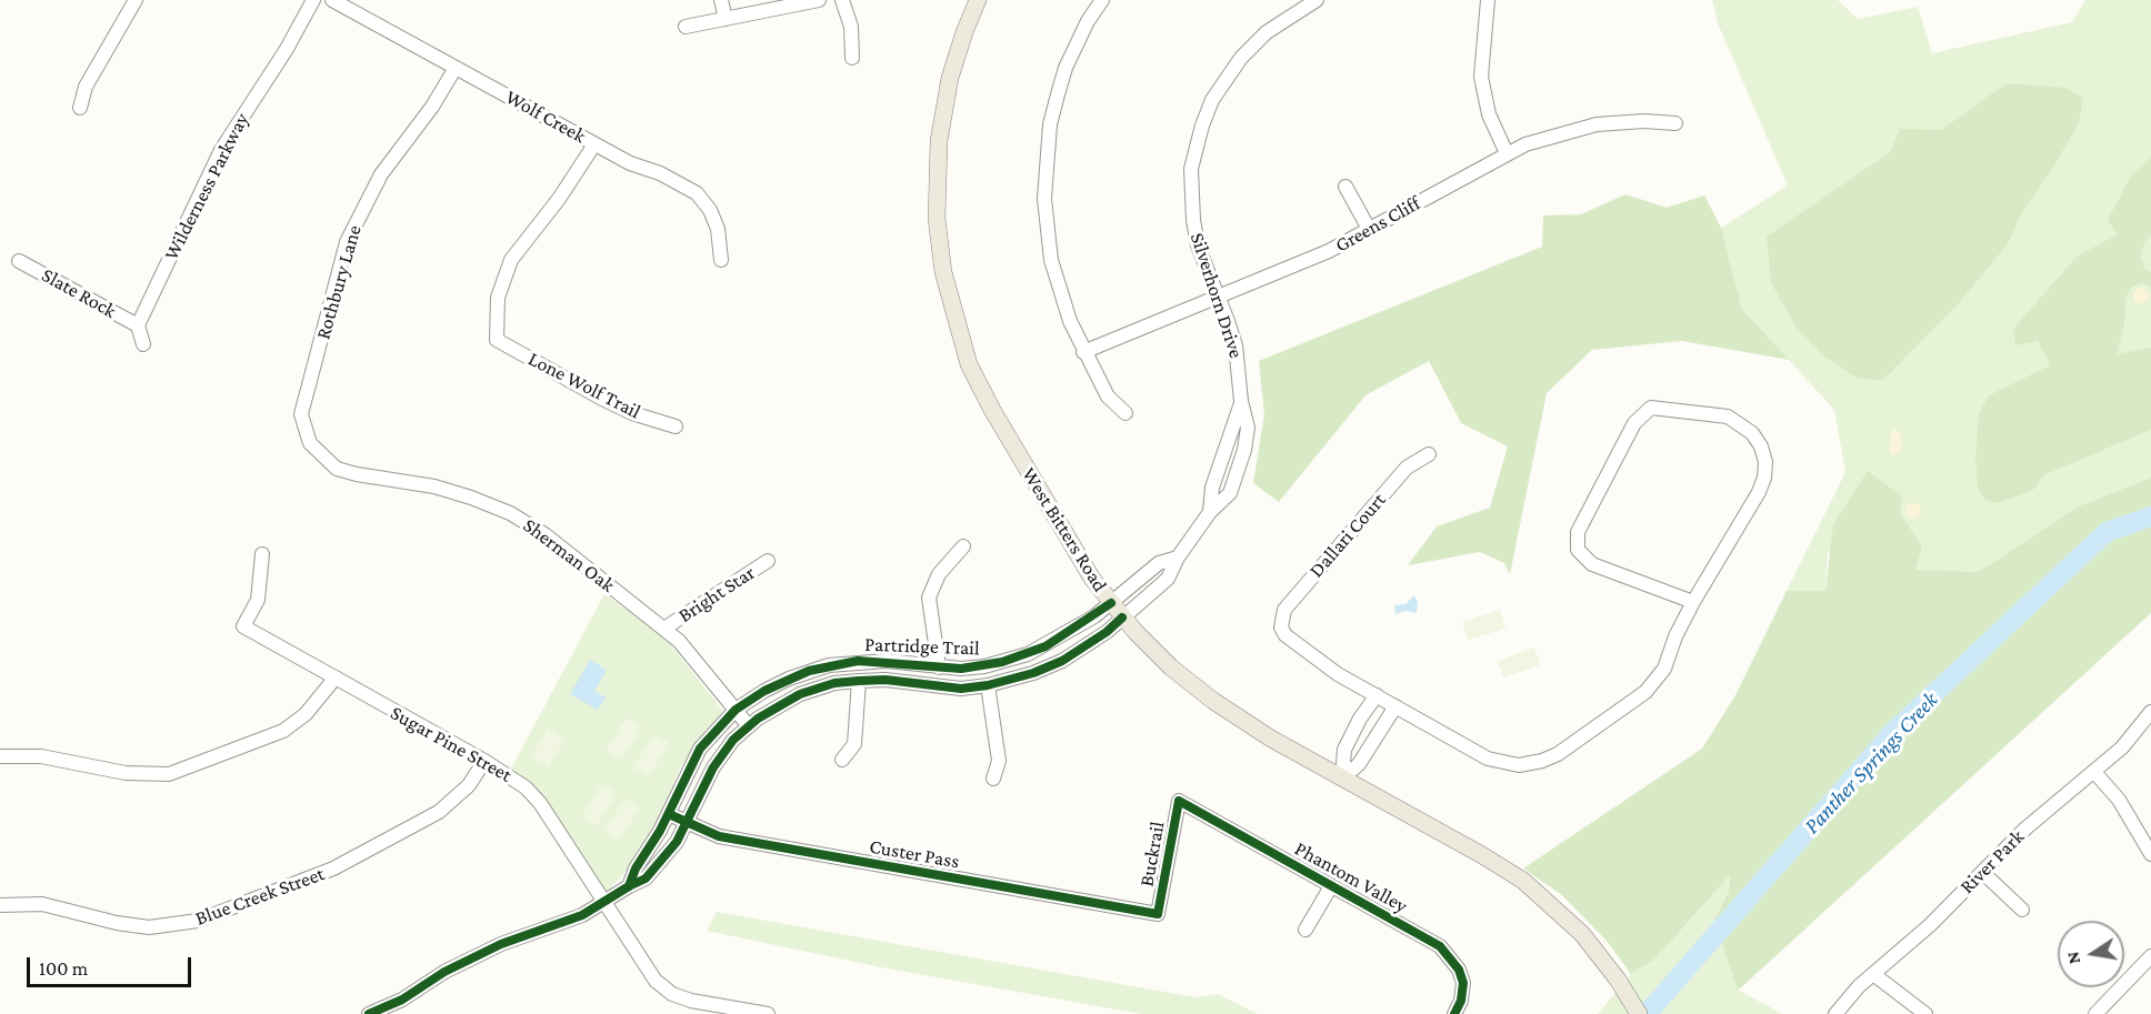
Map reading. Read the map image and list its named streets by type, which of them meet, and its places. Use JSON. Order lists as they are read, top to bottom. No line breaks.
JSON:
{"streets":{"main road":["West Bitters Road"],"street":["Wolf Creek","Wilderness Parkway","Greens Cliff","Rothbury Lane","Slate Rock","Silverhorn Drive","Lone Wolf Trail","Dallari Court","Sherman Oak","Bright Star","Partridge Trail","Sugar Pine Street","Custer Pass","Buckrail","River Park","Phantom Valley","Blue Creek Street"]},"crossings":[["Wolf Creek","Rothbury Lane"],["Wolf Creek","Lone Wolf Trail"],["Wilderness Parkway","Slate Rock"],["Greens Cliff","Silverhorn Drive"],["Rothbury Lane","Sherman Oak"],["Silverhorn Drive","West Bitters Road"],["Silverhorn Drive","Partridge Trail"],["West Bitters Road","Partridge Trail"],["Sherman Oak","Bright Star"],["Sherman Oak","Partridge Trail"],["Partridge Trail","Sugar Pine Street"],["Partridge Trail","Custer Pass"],["Sugar Pine Street","Blue Creek Street"],["Custer Pass","Buckrail"],["Buckrail","Phantom Valley"]],"water":["Panther Springs Creek"],"scale_bar":"100 m","north":"left"}
